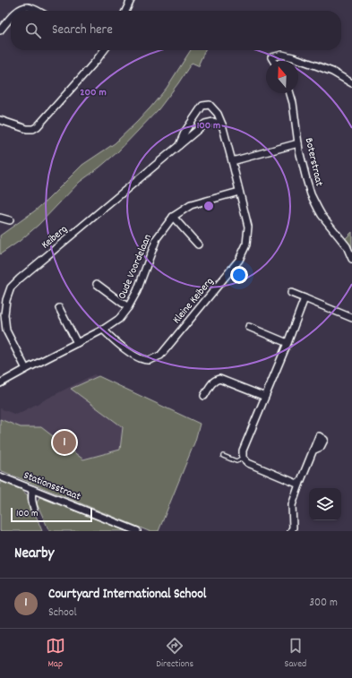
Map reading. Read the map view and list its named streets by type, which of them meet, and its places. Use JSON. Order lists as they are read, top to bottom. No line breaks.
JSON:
{"streets":{"street":["Boterstraat","Keiberg","Oude Voordelaan","Kleine Keiberg","Stationsstraat"]},"crossings":[["Keiberg","Oude Voordelaan"],["Keiberg","Kleine Keiberg"],["Oude Voordelaan","Kleine Keiberg"]],"scale_bar":"100 m","north":"top","page":{"search":"Search here","pins":"1","scale":"100 m","heading":"Nearby","list":[{"mark":"1","name":"Courtyard International School","note":"School","value":"300 m"}],"nav":["Map","Directions","Saved"]},"rings":["200 m","100 m"]}
